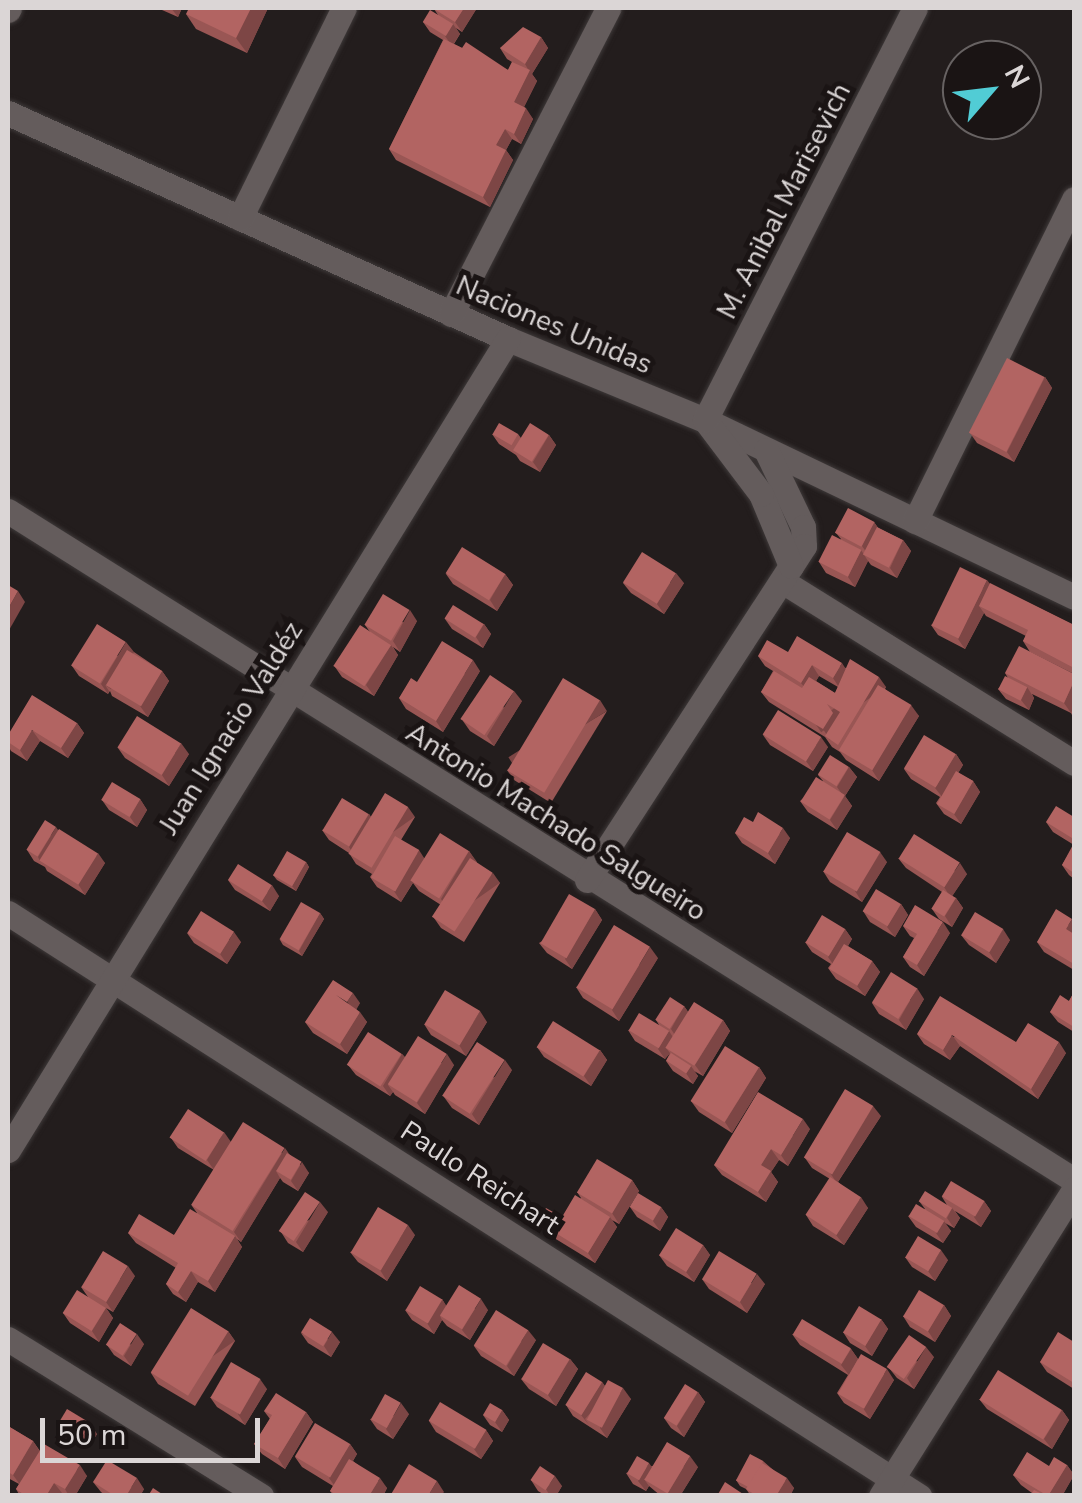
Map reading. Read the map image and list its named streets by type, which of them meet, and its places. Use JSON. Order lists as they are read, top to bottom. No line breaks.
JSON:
{"streets":{"street":["M. Anibal Marisevich","Naciones Unidas","Juan Ignacio Valdéz","Antonio Machado Salgueiro","Paulo Reichart"]},"crossings":[["M. Anibal Marisevich","Naciones Unidas"],["Naciones Unidas","Juan Ignacio Valdéz"],["Juan Ignacio Valdéz","Antonio Machado Salgueiro"],["Juan Ignacio Valdéz","Paulo Reichart"]],"scale_bar":"50 m","north":"top right"}
